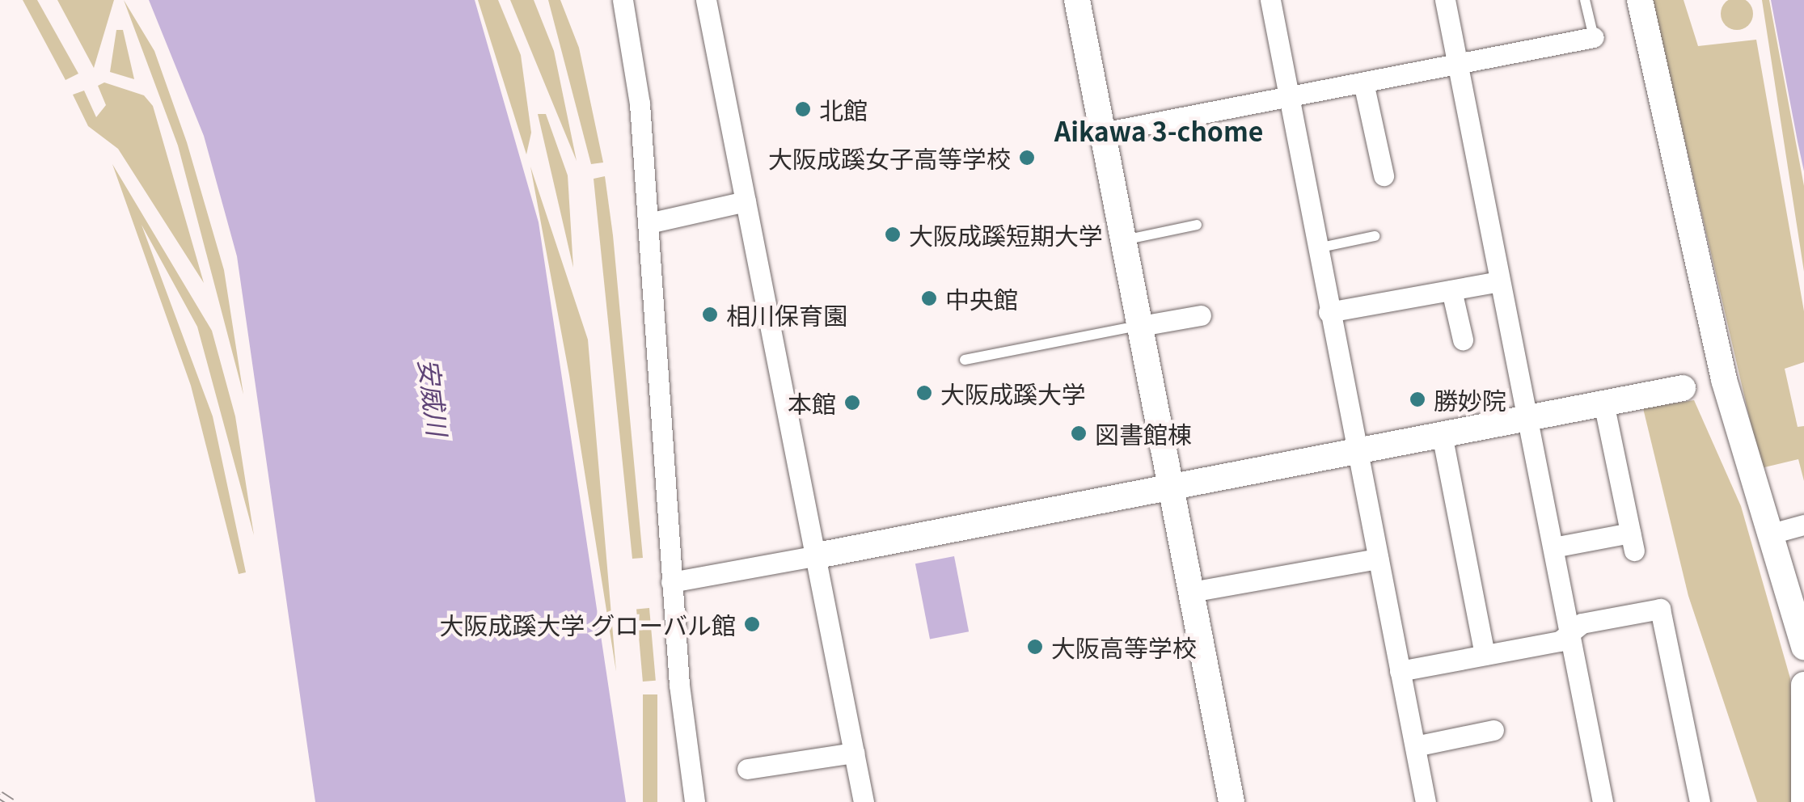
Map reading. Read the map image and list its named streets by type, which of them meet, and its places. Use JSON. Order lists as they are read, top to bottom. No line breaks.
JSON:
{"districts":["Aikawa 3-chome"],"water":["安威川"],"places":["北館","大阪成蹊女子高等学校","大阪成蹊短期大学","中央館","相川保育園","大阪成蹊大学","勝妙院","本館","図書館棟","大阪成蹊大学 グローバル館","大阪高等学校"]}
